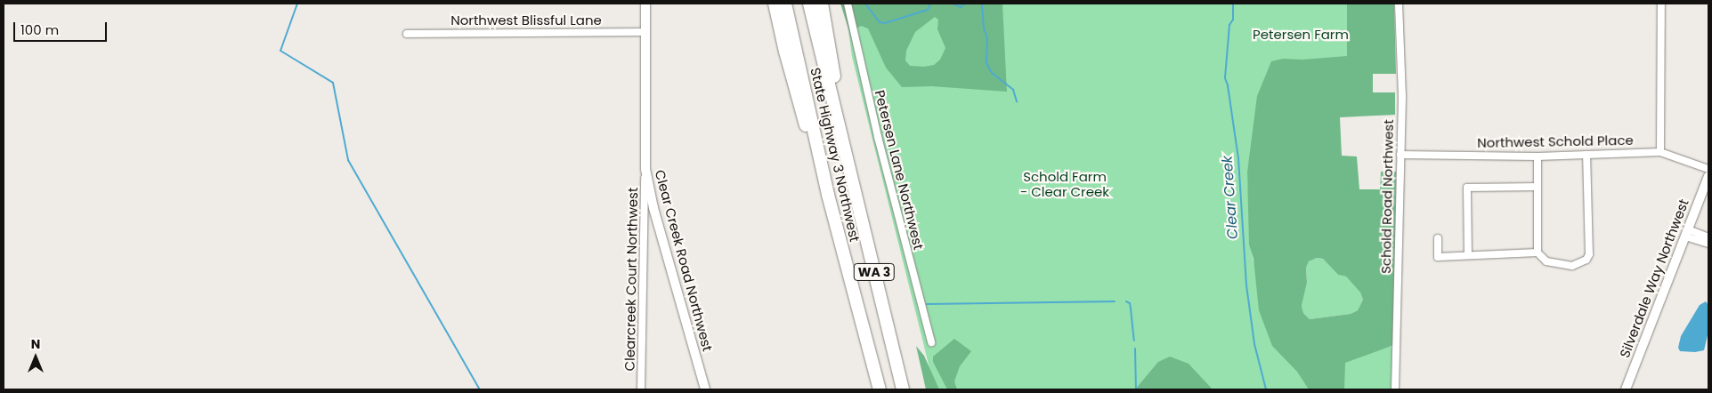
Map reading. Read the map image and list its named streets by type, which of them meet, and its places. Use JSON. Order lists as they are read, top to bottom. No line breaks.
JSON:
{"streets":{"highway":["State Highway 3 Northwest","WA 3"],"main road":["Clear Creek Road Northwest","Silverdale Way Northwest"],"street":["Northwest Blissful Lane","Northwest Schold Place","Petersen Lane Northwest","Schold Road Northwest","Clearcreek Court Northwest"]},"crossings":[["Northwest Blissful Lane","Clear Creek Road Northwest"],["Northwest Schold Place","Schold Road Northwest"],["Clear Creek Road Northwest","Clearcreek Court Northwest"]],"water":["Clear Creek"],"parks":["Petersen Farm","Schold Farm - Clear Creek"],"scale_bar":"100 m","north":"top"}
